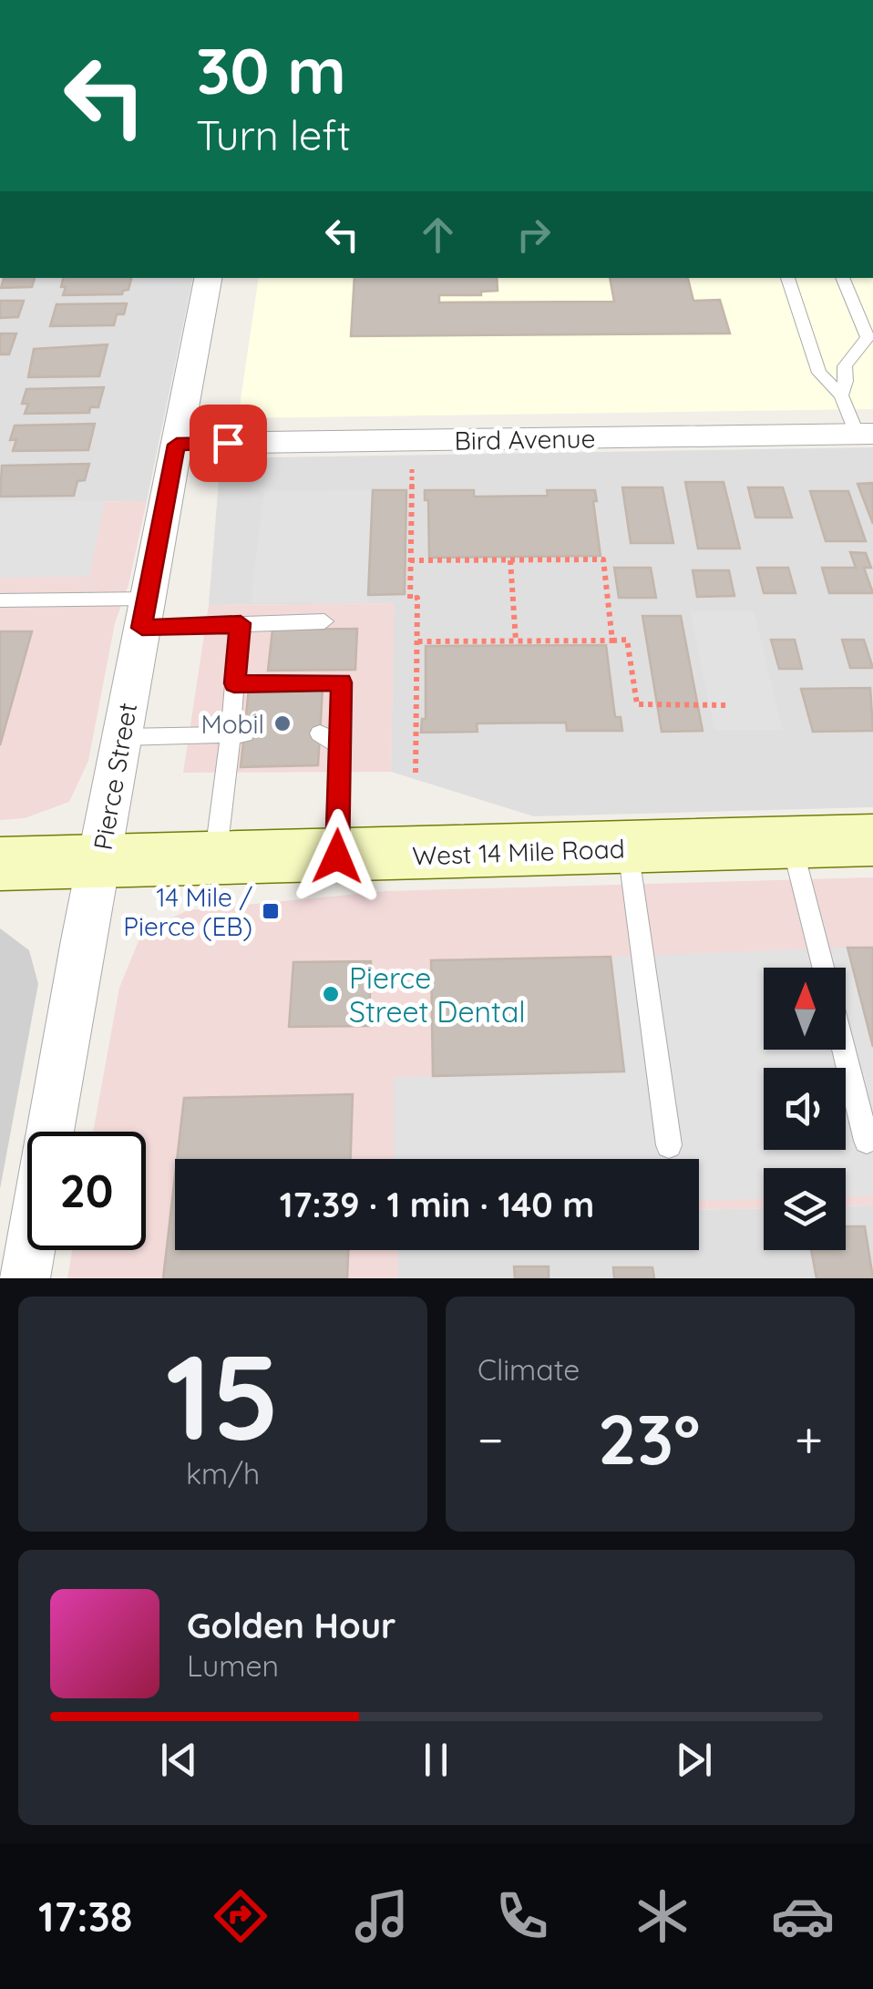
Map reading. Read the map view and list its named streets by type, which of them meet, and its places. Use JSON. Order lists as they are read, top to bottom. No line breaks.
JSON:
{"streets":{"main road":["West 14 Mile Road"],"street":["Bird Avenue","Pierce Street"]},"crossings":[["Bird Avenue","Pierce Street"],["Pierce Street","West 14 Mile Road"]],"places":{"other":["Mobil","Pierce Street Dental"],"transit":["14 Mile / Pierce (EB)"]},"north":"top","page":{"turn":["30 m","Turn left"],"limit":"20","trip":"17:39 · 1 min · 140 m","tile":[["15","km/h"],"Climate"],"heat":["−","23°","+"],"song":["Golden Hour","Lumen"],"tabs":"17:38"}}
